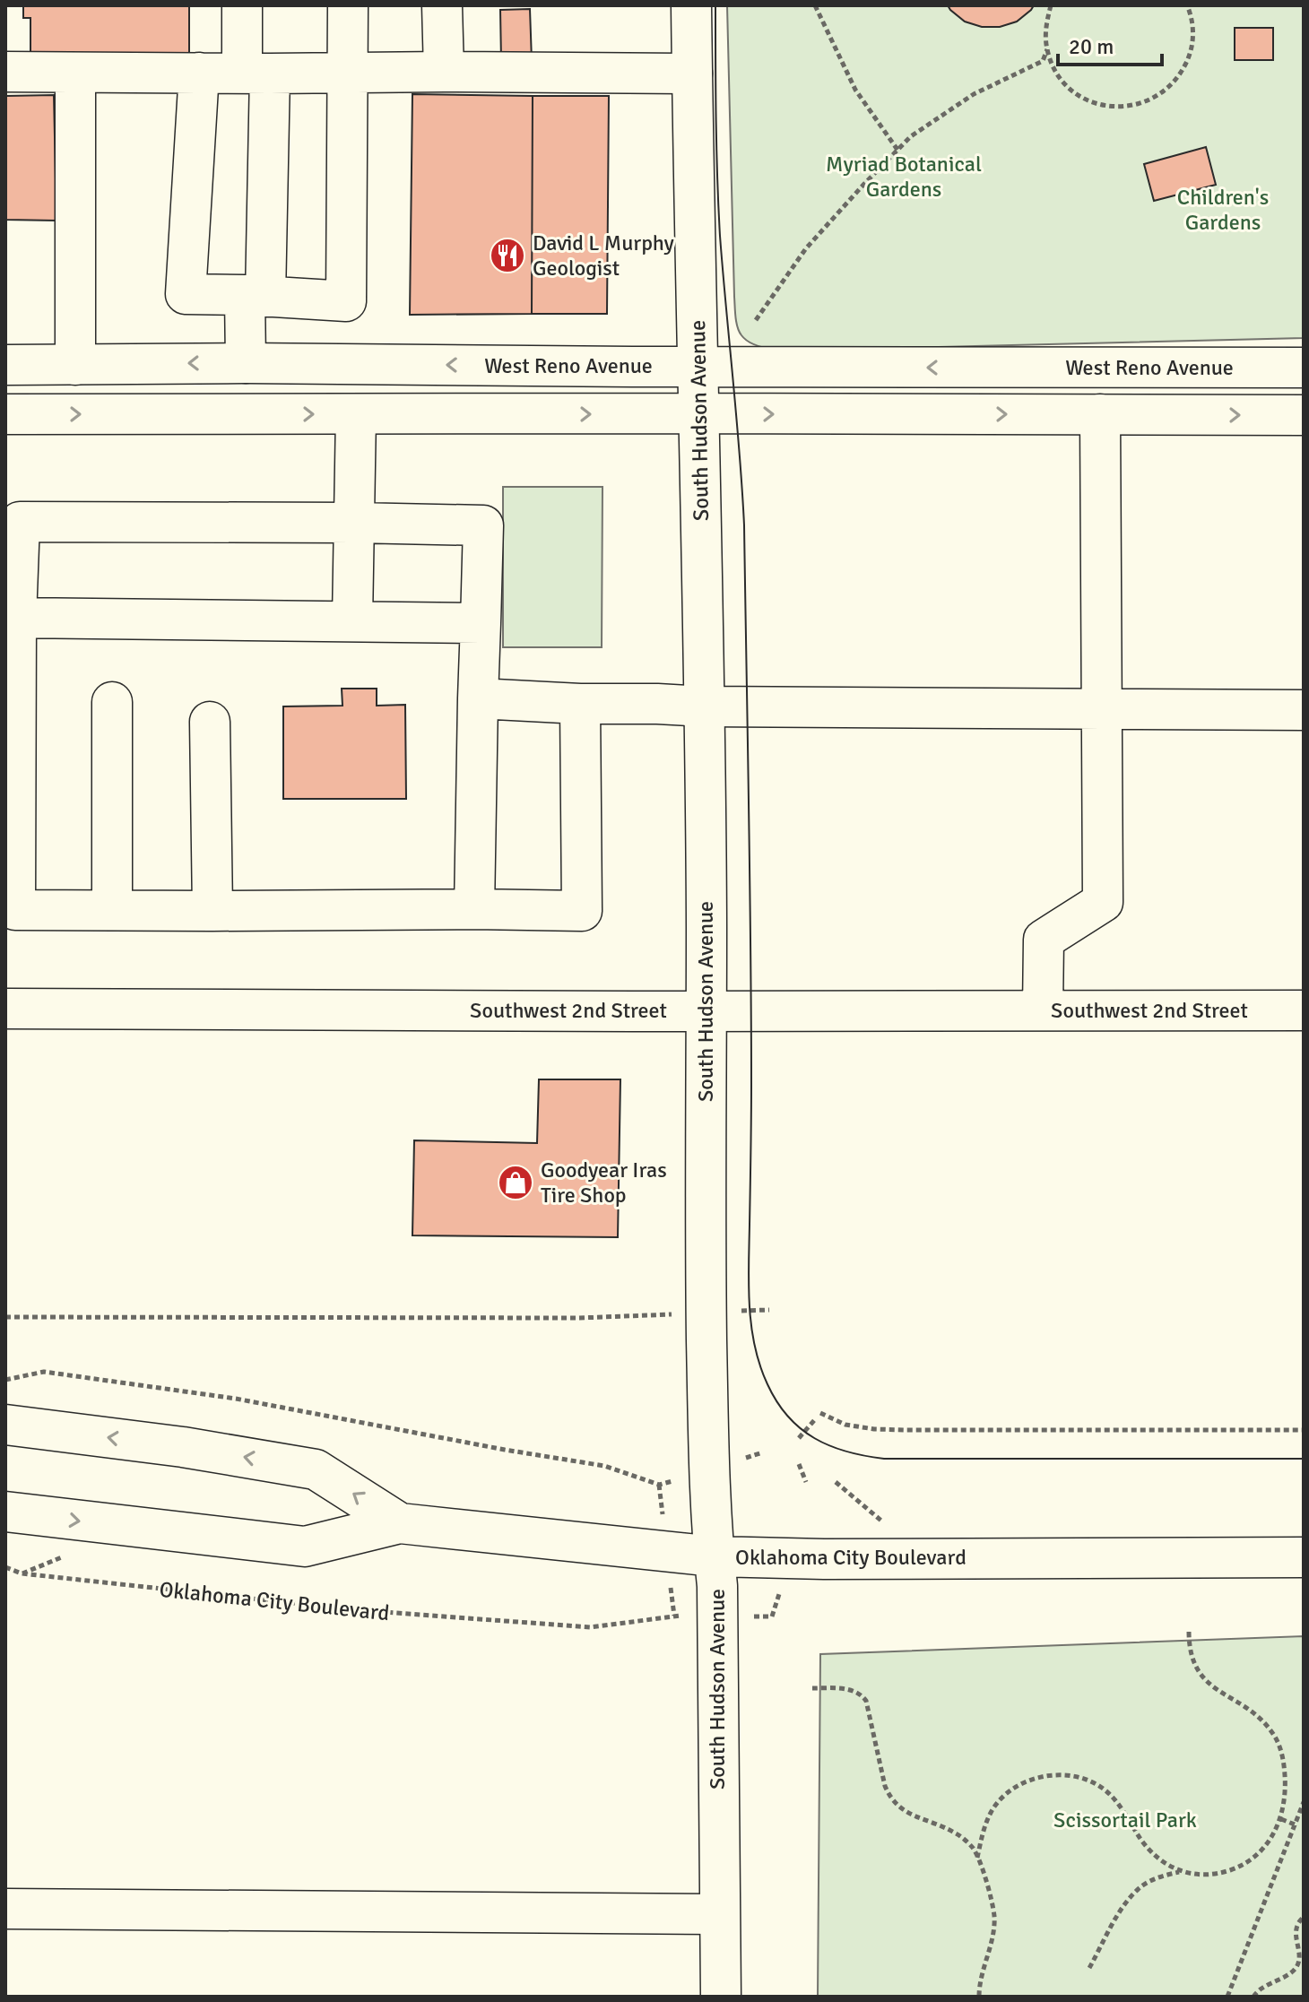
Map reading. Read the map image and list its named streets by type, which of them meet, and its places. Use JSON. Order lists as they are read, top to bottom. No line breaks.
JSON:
{"streets":{"main road":["West Reno Avenue","South Hudson Avenue","Southwest 2nd Street","Oklahoma City Boulevard"]},"crossings":[["West Reno Avenue","South Hudson Avenue"],["South Hudson Avenue","Southwest 2nd Street"],["South Hudson Avenue","Oklahoma City Boulevard"]],"parks":["Myriad Botanical Gardens","Children's Gardens","Scissortail Park"],"places":{"restaurant":["David L Murphy Geologist"],"shop":["Goodyear Iras Tire Shop"]},"scale_bar":"20 m"}
